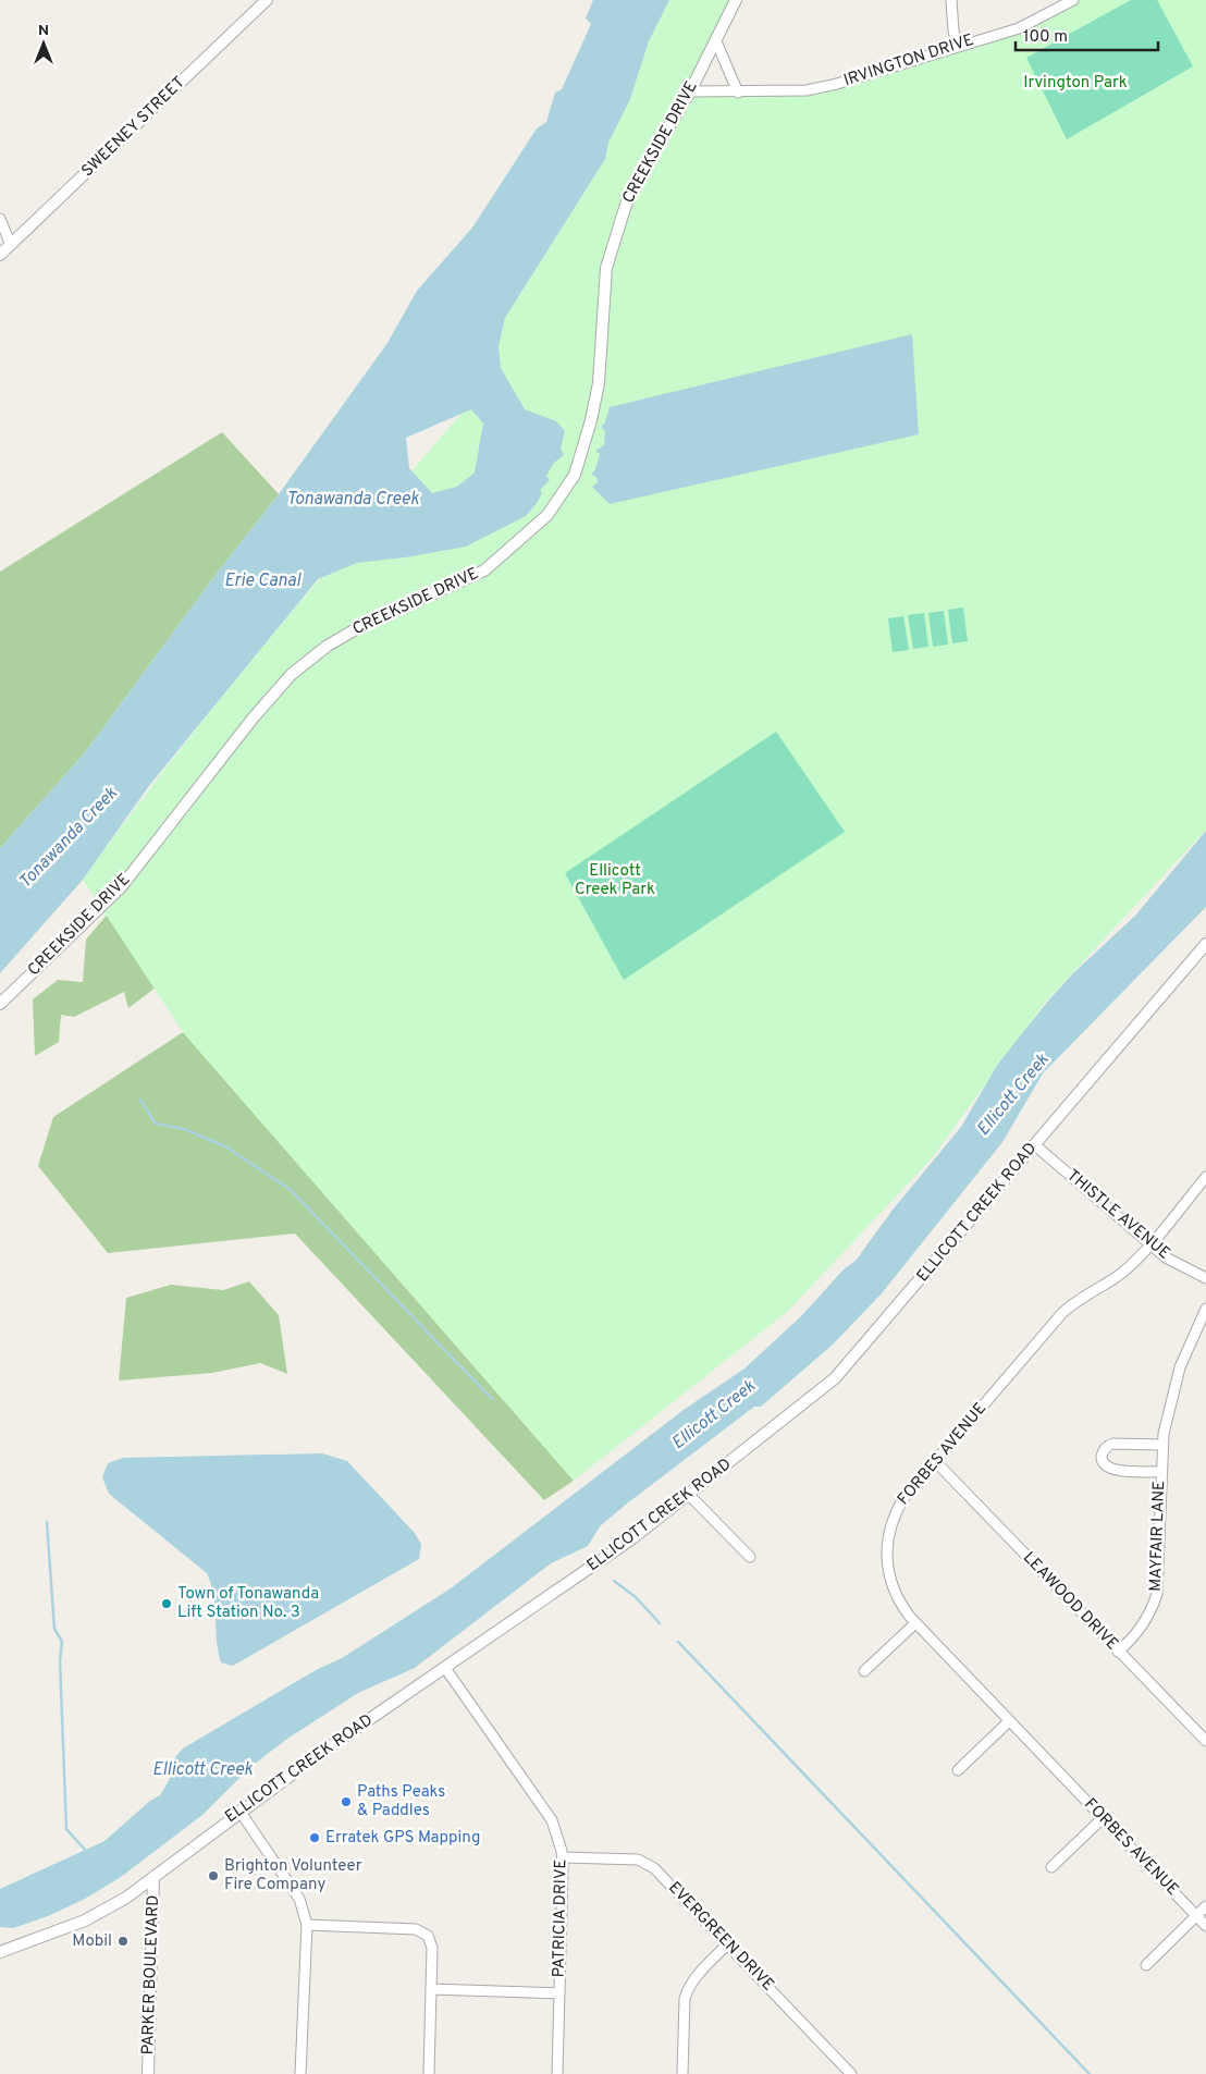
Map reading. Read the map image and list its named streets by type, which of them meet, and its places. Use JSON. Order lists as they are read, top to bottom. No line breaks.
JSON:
{"streets":{"street":["IRVINGTON DRIVE","SWEENEY STREET","CREEKSIDE DRIVE","ELLICOTT CREEK ROAD","THISTLE AVENUE","FORBES AVENUE","MAYFAIR LANE","LEAWOOD DRIVE","PATRICIA DRIVE","EVERGREEN DRIVE","PARKER BOULEVARD"]},"crossings":[["IRVINGTON DRIVE","CREEKSIDE DRIVE"],["ELLICOTT CREEK ROAD","THISTLE AVENUE"],["ELLICOTT CREEK ROAD","PATRICIA DRIVE"],["ELLICOTT CREEK ROAD","PARKER BOULEVARD"],["THISTLE AVENUE","FORBES AVENUE"],["FORBES AVENUE","LEAWOOD DRIVE"],["MAYFAIR LANE","LEAWOOD DRIVE"],["PATRICIA DRIVE","EVERGREEN DRIVE"]],"water":["Tonawanda Creek","Erie Canal","Ellicott Creek"],"parks":["Irvington Park","Ellicott Creek Park"],"places":["Town of Tonawanda Lift Station No. 3","Paths Peaks & Paddles","Erratek GPS Mapping","Brighton Volunteer Fire Company","Mobil"],"scale_bar":"100 m","north":"top"}
